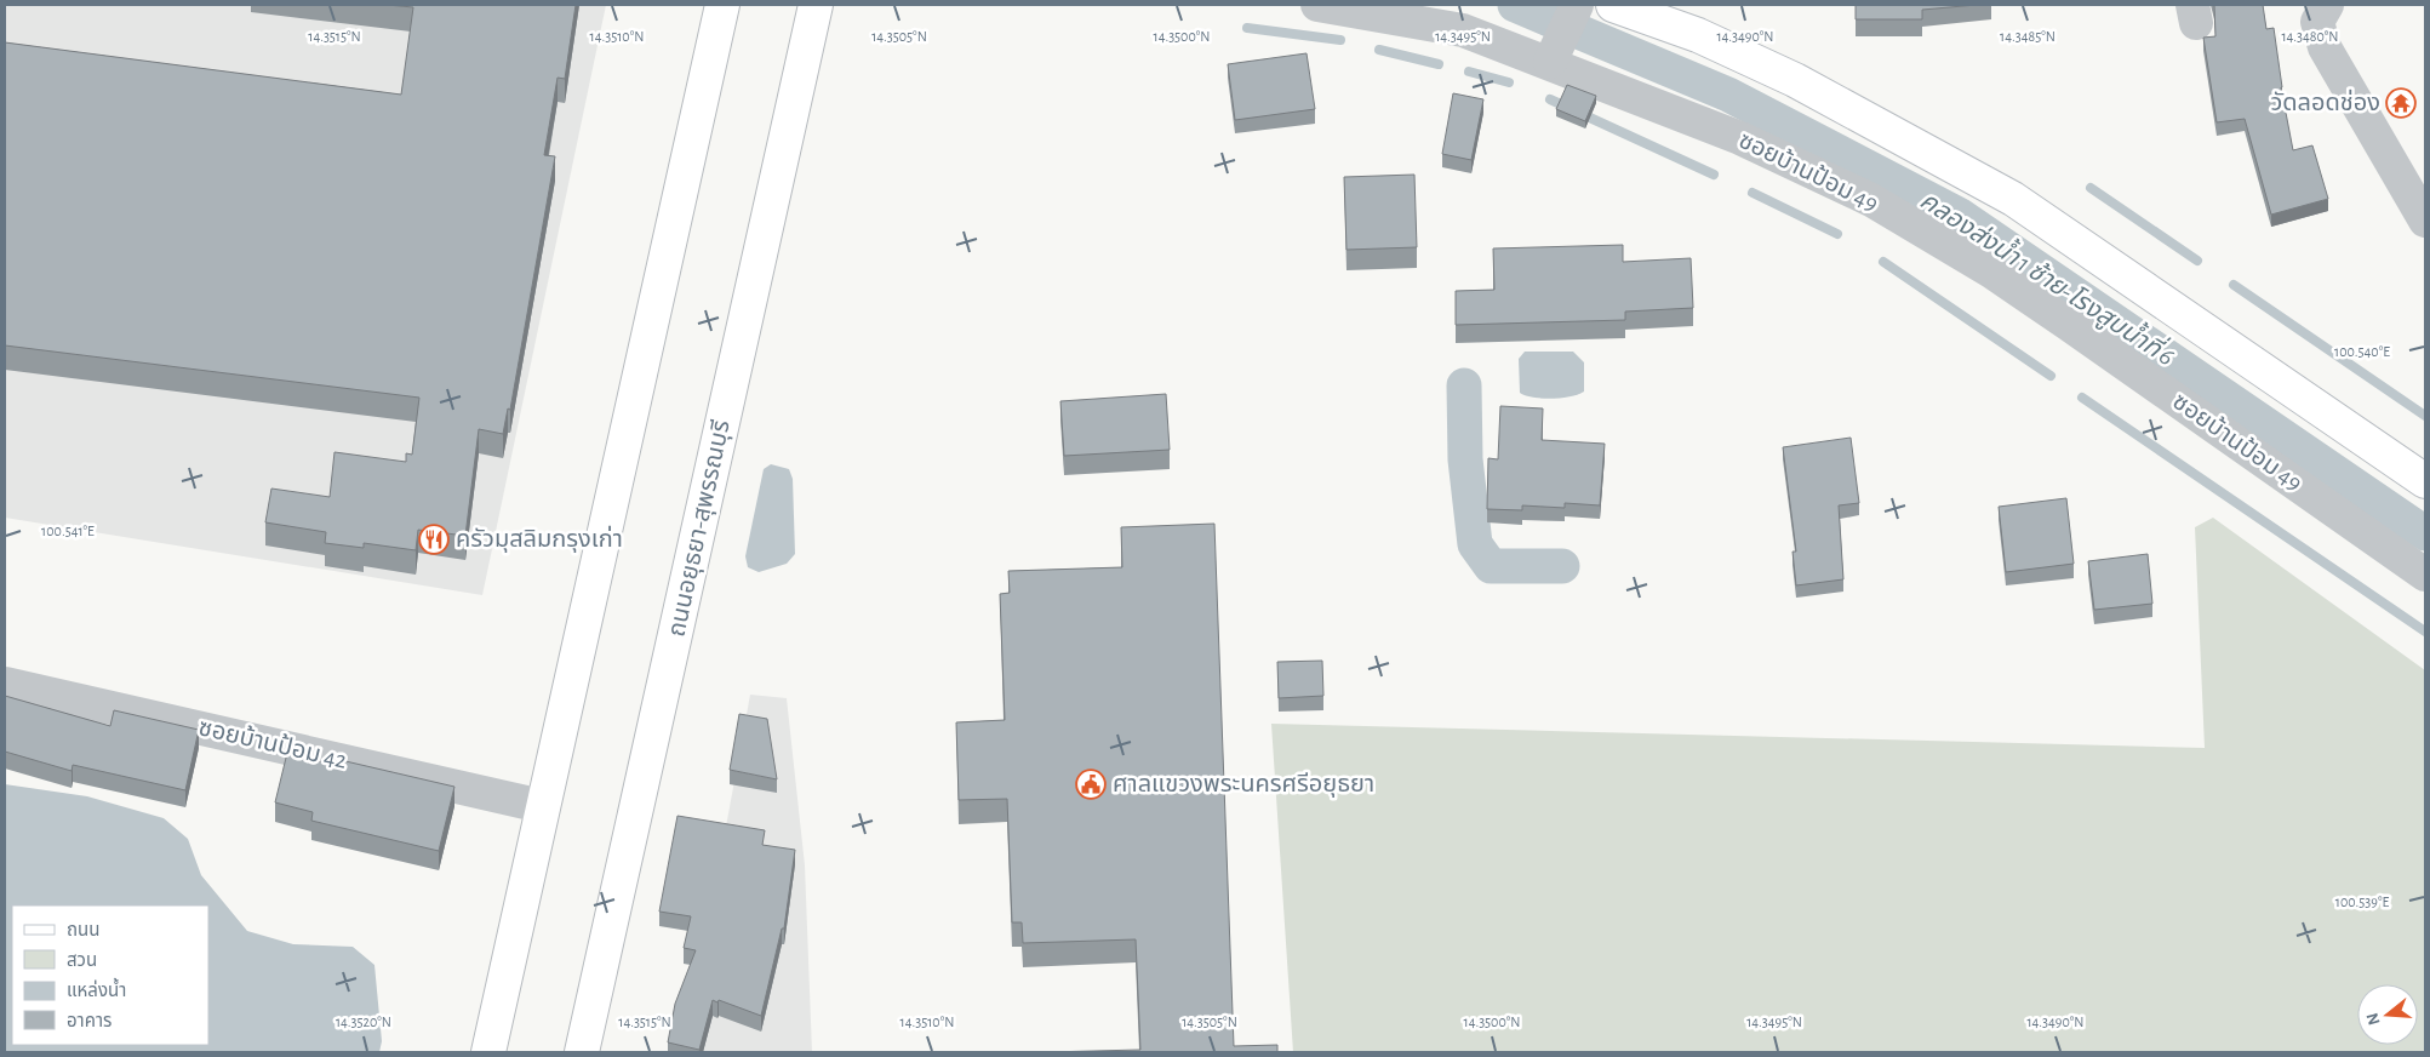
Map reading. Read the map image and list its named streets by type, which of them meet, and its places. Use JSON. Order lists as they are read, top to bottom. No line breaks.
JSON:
{"streets":{"main road":["ถนนอยุธยา-สุพรรณบุรี"],"street":["ซอยบ้านป้อม 49","ซอยบ้านป้อม 42"]},"water":["คลองส่งน้ำ 1 ซ้าย-โรงสูบน้ำที่ 6"],"places":{"temple":["วัดลอดช่อง"],"restaurant":["ครัวมุสลิมกรุงเก่า"],"public building":["ศาลแขวงพระนครศรีอยุธยา"]},"legend":["ถนน","สวน","แหล่งน้ำ","อาคาร"],"north":"left","coordinates":["14.3515°N","14.3510°N","14.3505°N","14.3500°N","14.3495°N","14.3490°N","14.3485°N","14.3480°N","100.540°E","100.541°E","100.539°E","14.3520°N"]}
